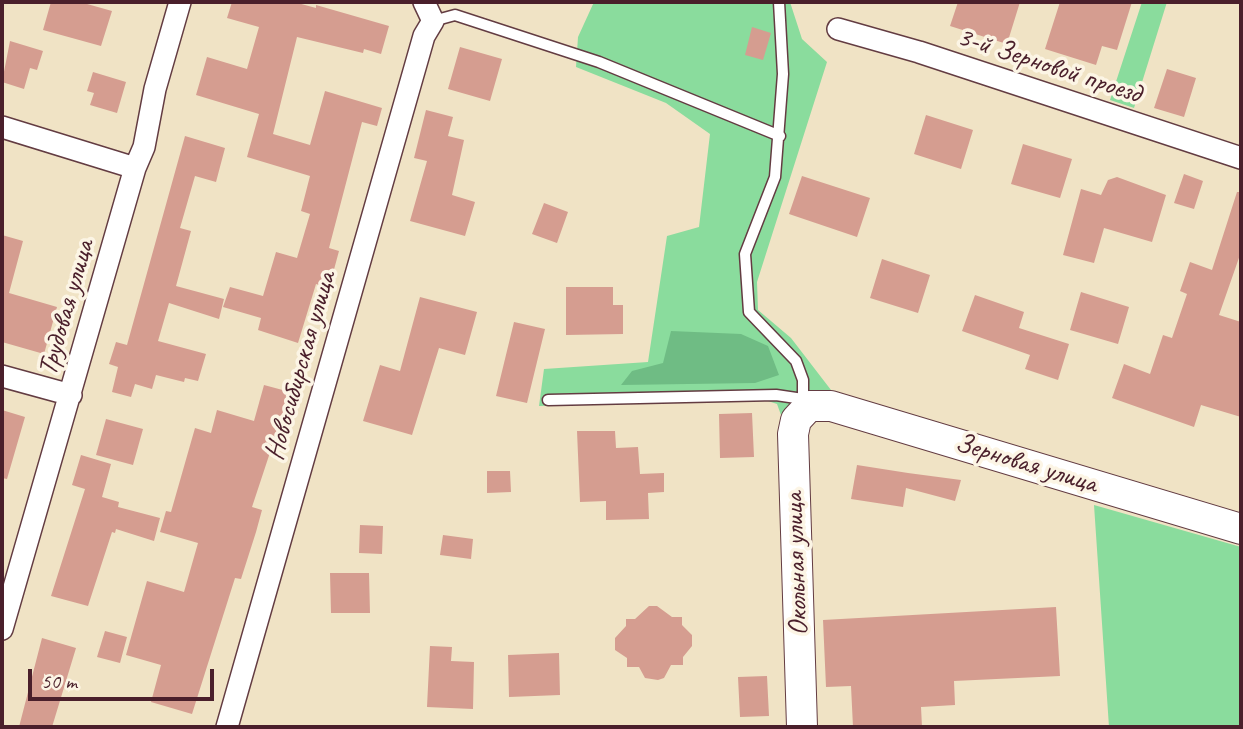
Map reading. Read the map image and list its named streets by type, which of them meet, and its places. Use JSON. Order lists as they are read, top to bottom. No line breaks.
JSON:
{"streets":{"street":["3-й Зерновой проезд","Трудовая улица","Новосибирская улица","Зерновая улица","Окольная улица"]},"crossings":[["Зерновая улица","Окольная улица"]],"scale_bar":"50 m"}
